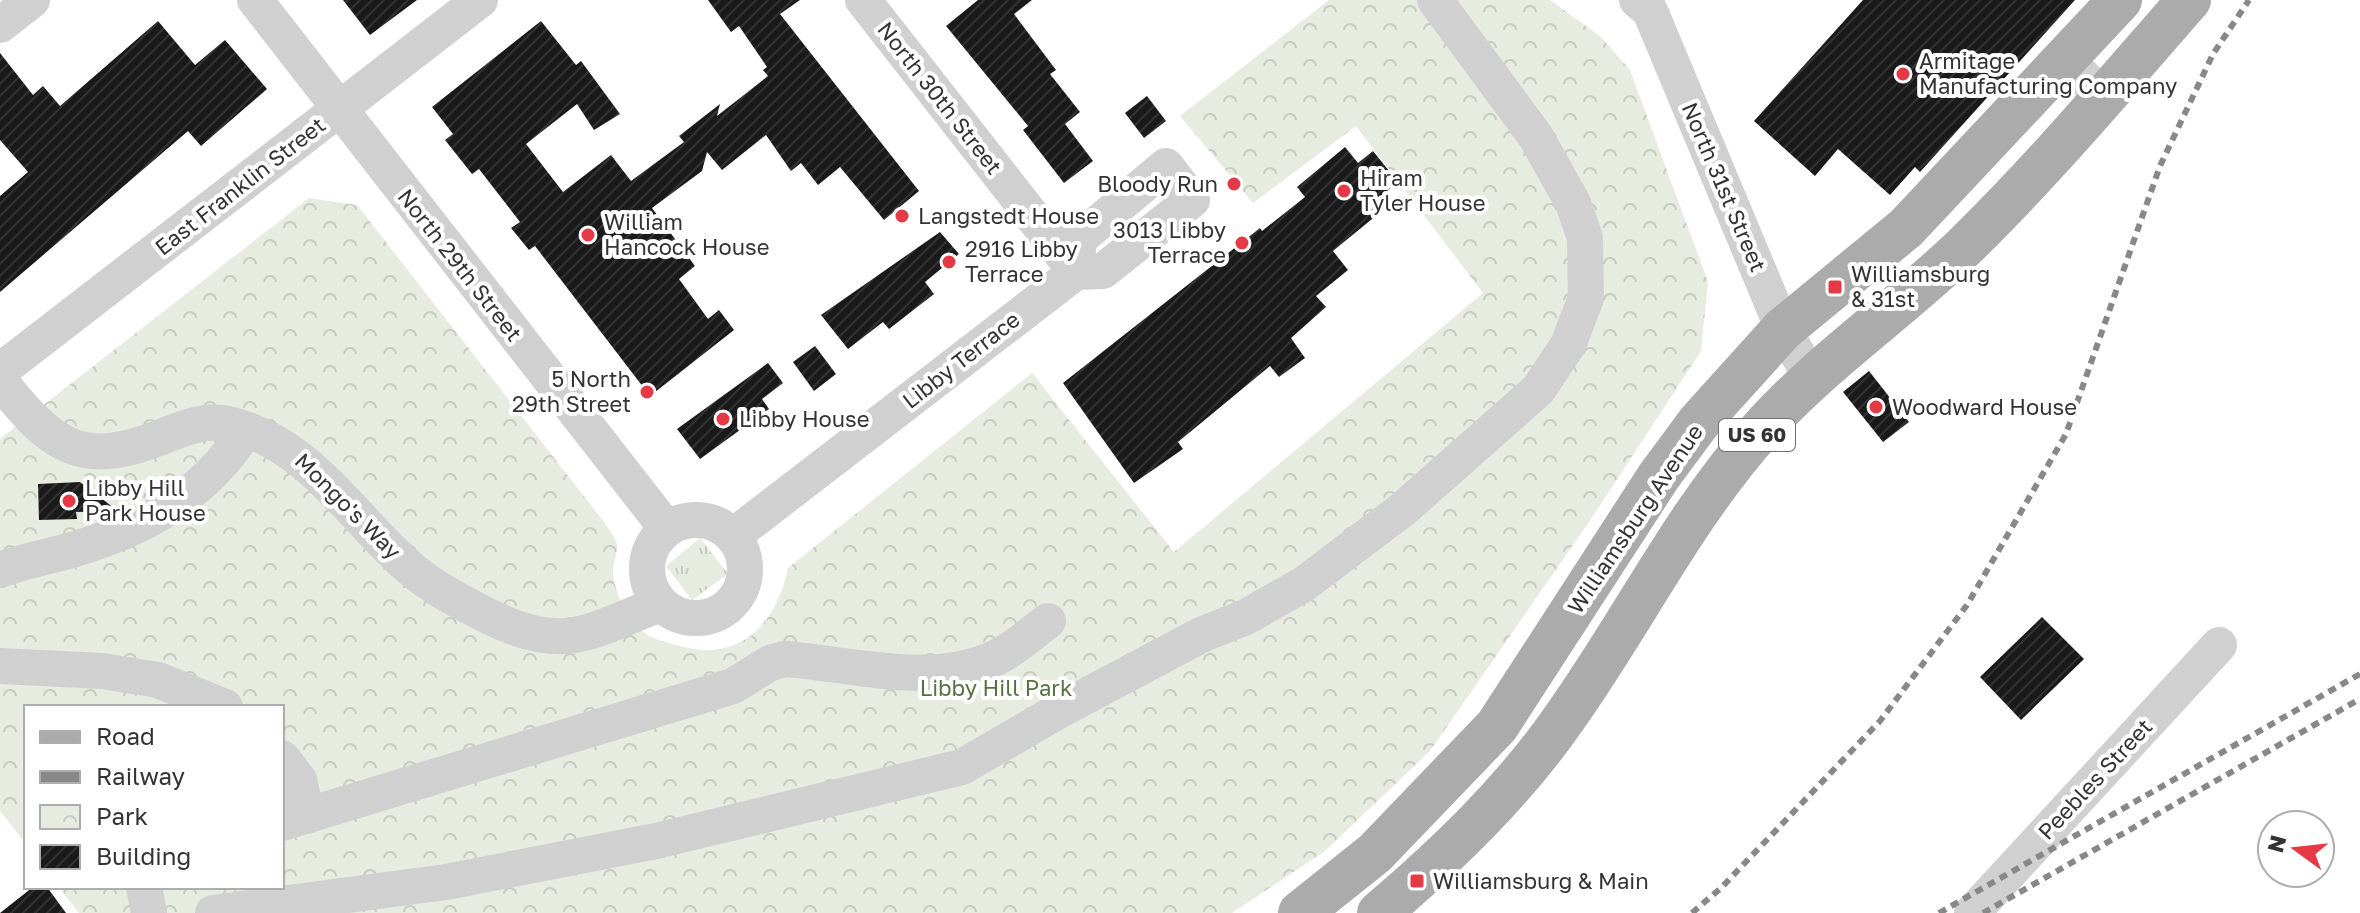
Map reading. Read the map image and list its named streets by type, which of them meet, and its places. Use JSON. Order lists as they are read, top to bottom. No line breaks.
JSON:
{"streets":{"main road":["US 60","Williamsburg Avenue"],"street":["North 30th Street","East Franklin Street","North 31st Street","North 29th Street","Libby Terrace","Mongo's Way","Peebles Street"]},"crossings":[["North 30th Street","Libby Terrace"],["East Franklin Street","North 29th Street"],["North 31st Street","US 60"],["North 31st Street","Williamsburg Avenue"],["North 29th Street","Libby Terrace"],["North 29th Street","Mongo's Way"],["Libby Terrace","Mongo's Way"]],"parks":["Libby Hill Park"],"places":{"other":["Armitage Manufacturing Company","Bloody Run","Hiram Tyler House","Langstedt House","William Hancock House","3013 Libby Terrace","2916 Libby Terrace","5 North 29th Street","Woodward House","Libby House","Libby Hill Park House"],"transit":["Williamsburg & 31st","Williamsburg & Main"]},"legend":["Road","Railway","Park","Building"],"north":"left"}
